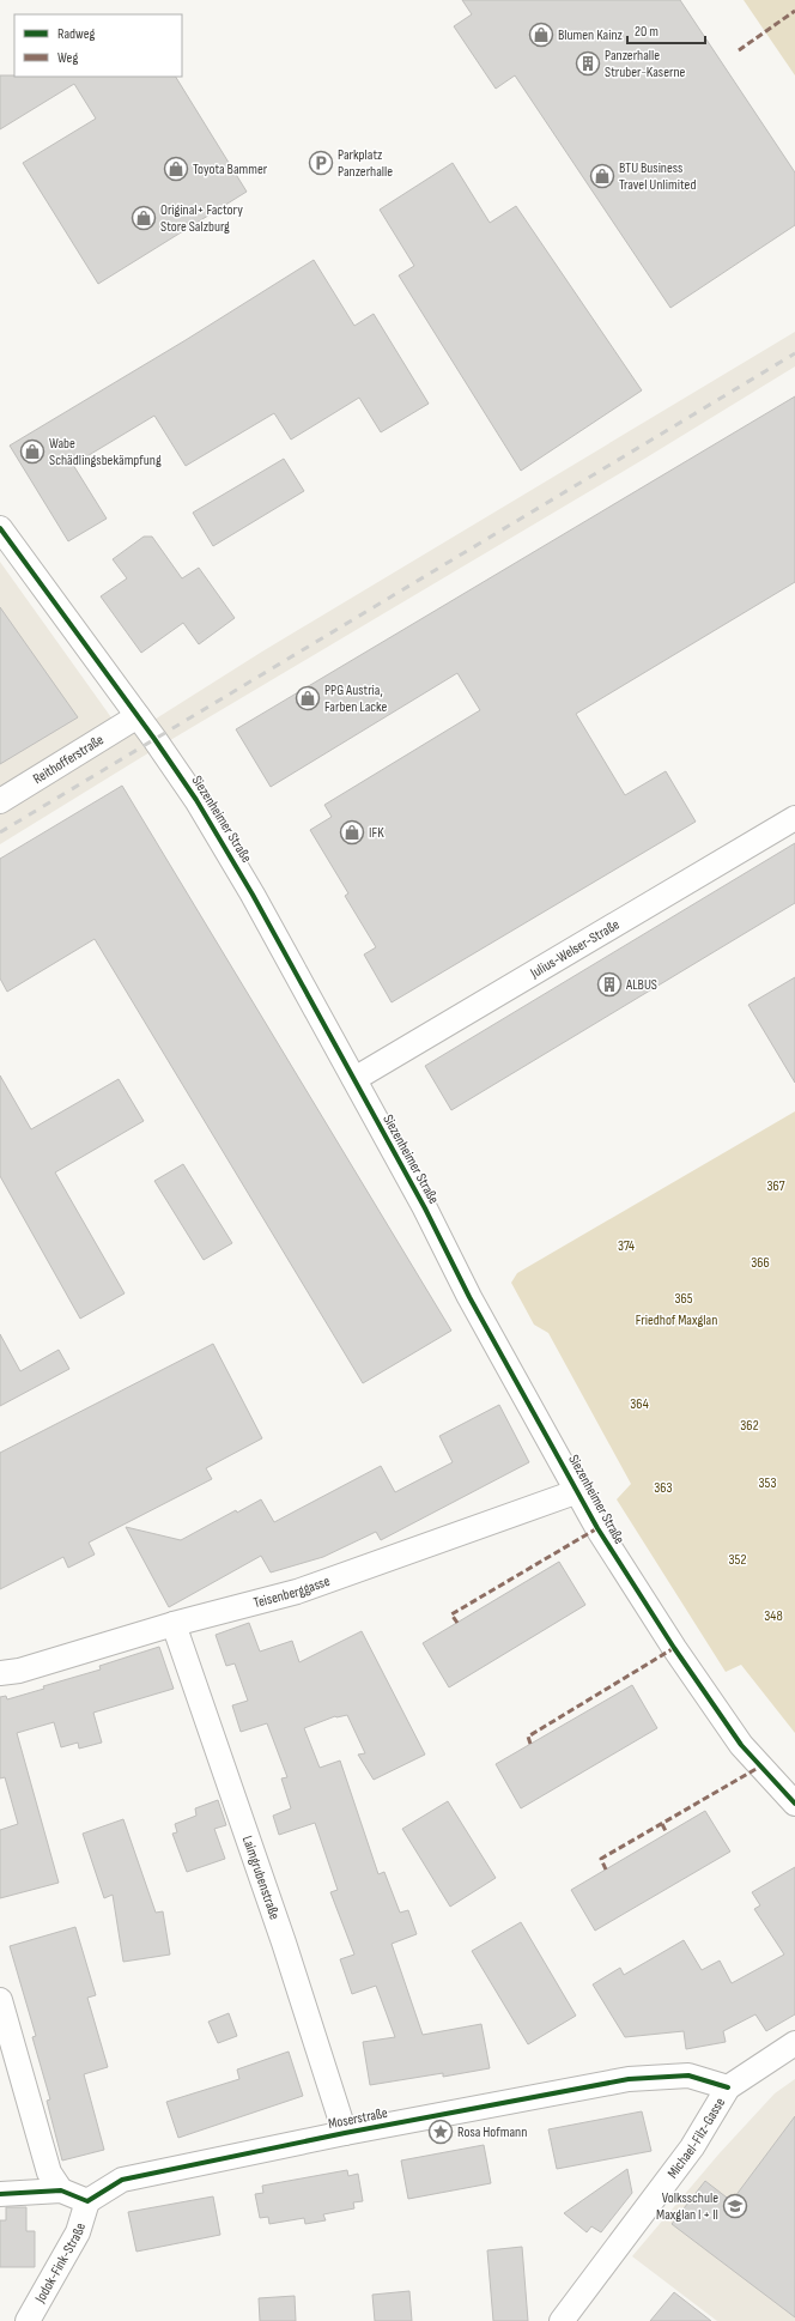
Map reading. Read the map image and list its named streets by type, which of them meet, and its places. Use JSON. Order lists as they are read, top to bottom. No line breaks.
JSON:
{"streets":{"street":["Reithofferstraße","Siezenheimer Straße","Julius-Welser-Straße","Teisenberggasse","Laimgrubenstraße","Moserstraße","Michael-Filz-Gasse","Jodok-Fink-Straße"]},"crossings":[["Reithofferstraße","Siezenheimer Straße"],["Siezenheimer Straße","Julius-Welser-Straße"],["Siezenheimer Straße","Teisenberggasse"],["Teisenberggasse","Laimgrubenstraße"],["Laimgrubenstraße","Moserstraße"],["Moserstraße","Michael-Filz-Gasse"],["Moserstraße","Jodok-Fink-Straße"]],"parks":["367","374","366","365","Friedhof Maxglan","364","362","353","363","352","348"],"places":{"shop":["Blumen Kainz","Toyota Bammer","BTU Business Travel Unlimited","Original+ Factory Store Salzburg","Wabe Schädlingsbekämpfung","PPG Austria, Farben Lacke","IFK"],"building":["Panzerhalle Struber-Kaserne","ALBUS"],"parking":["Parkplatz Panzerhalle"],"place":["Rosa Hofmann"],"school or university":["Volksschule Maxglan I + II"]},"legend":["Radweg","Weg"],"scale_bar":"20 m"}
